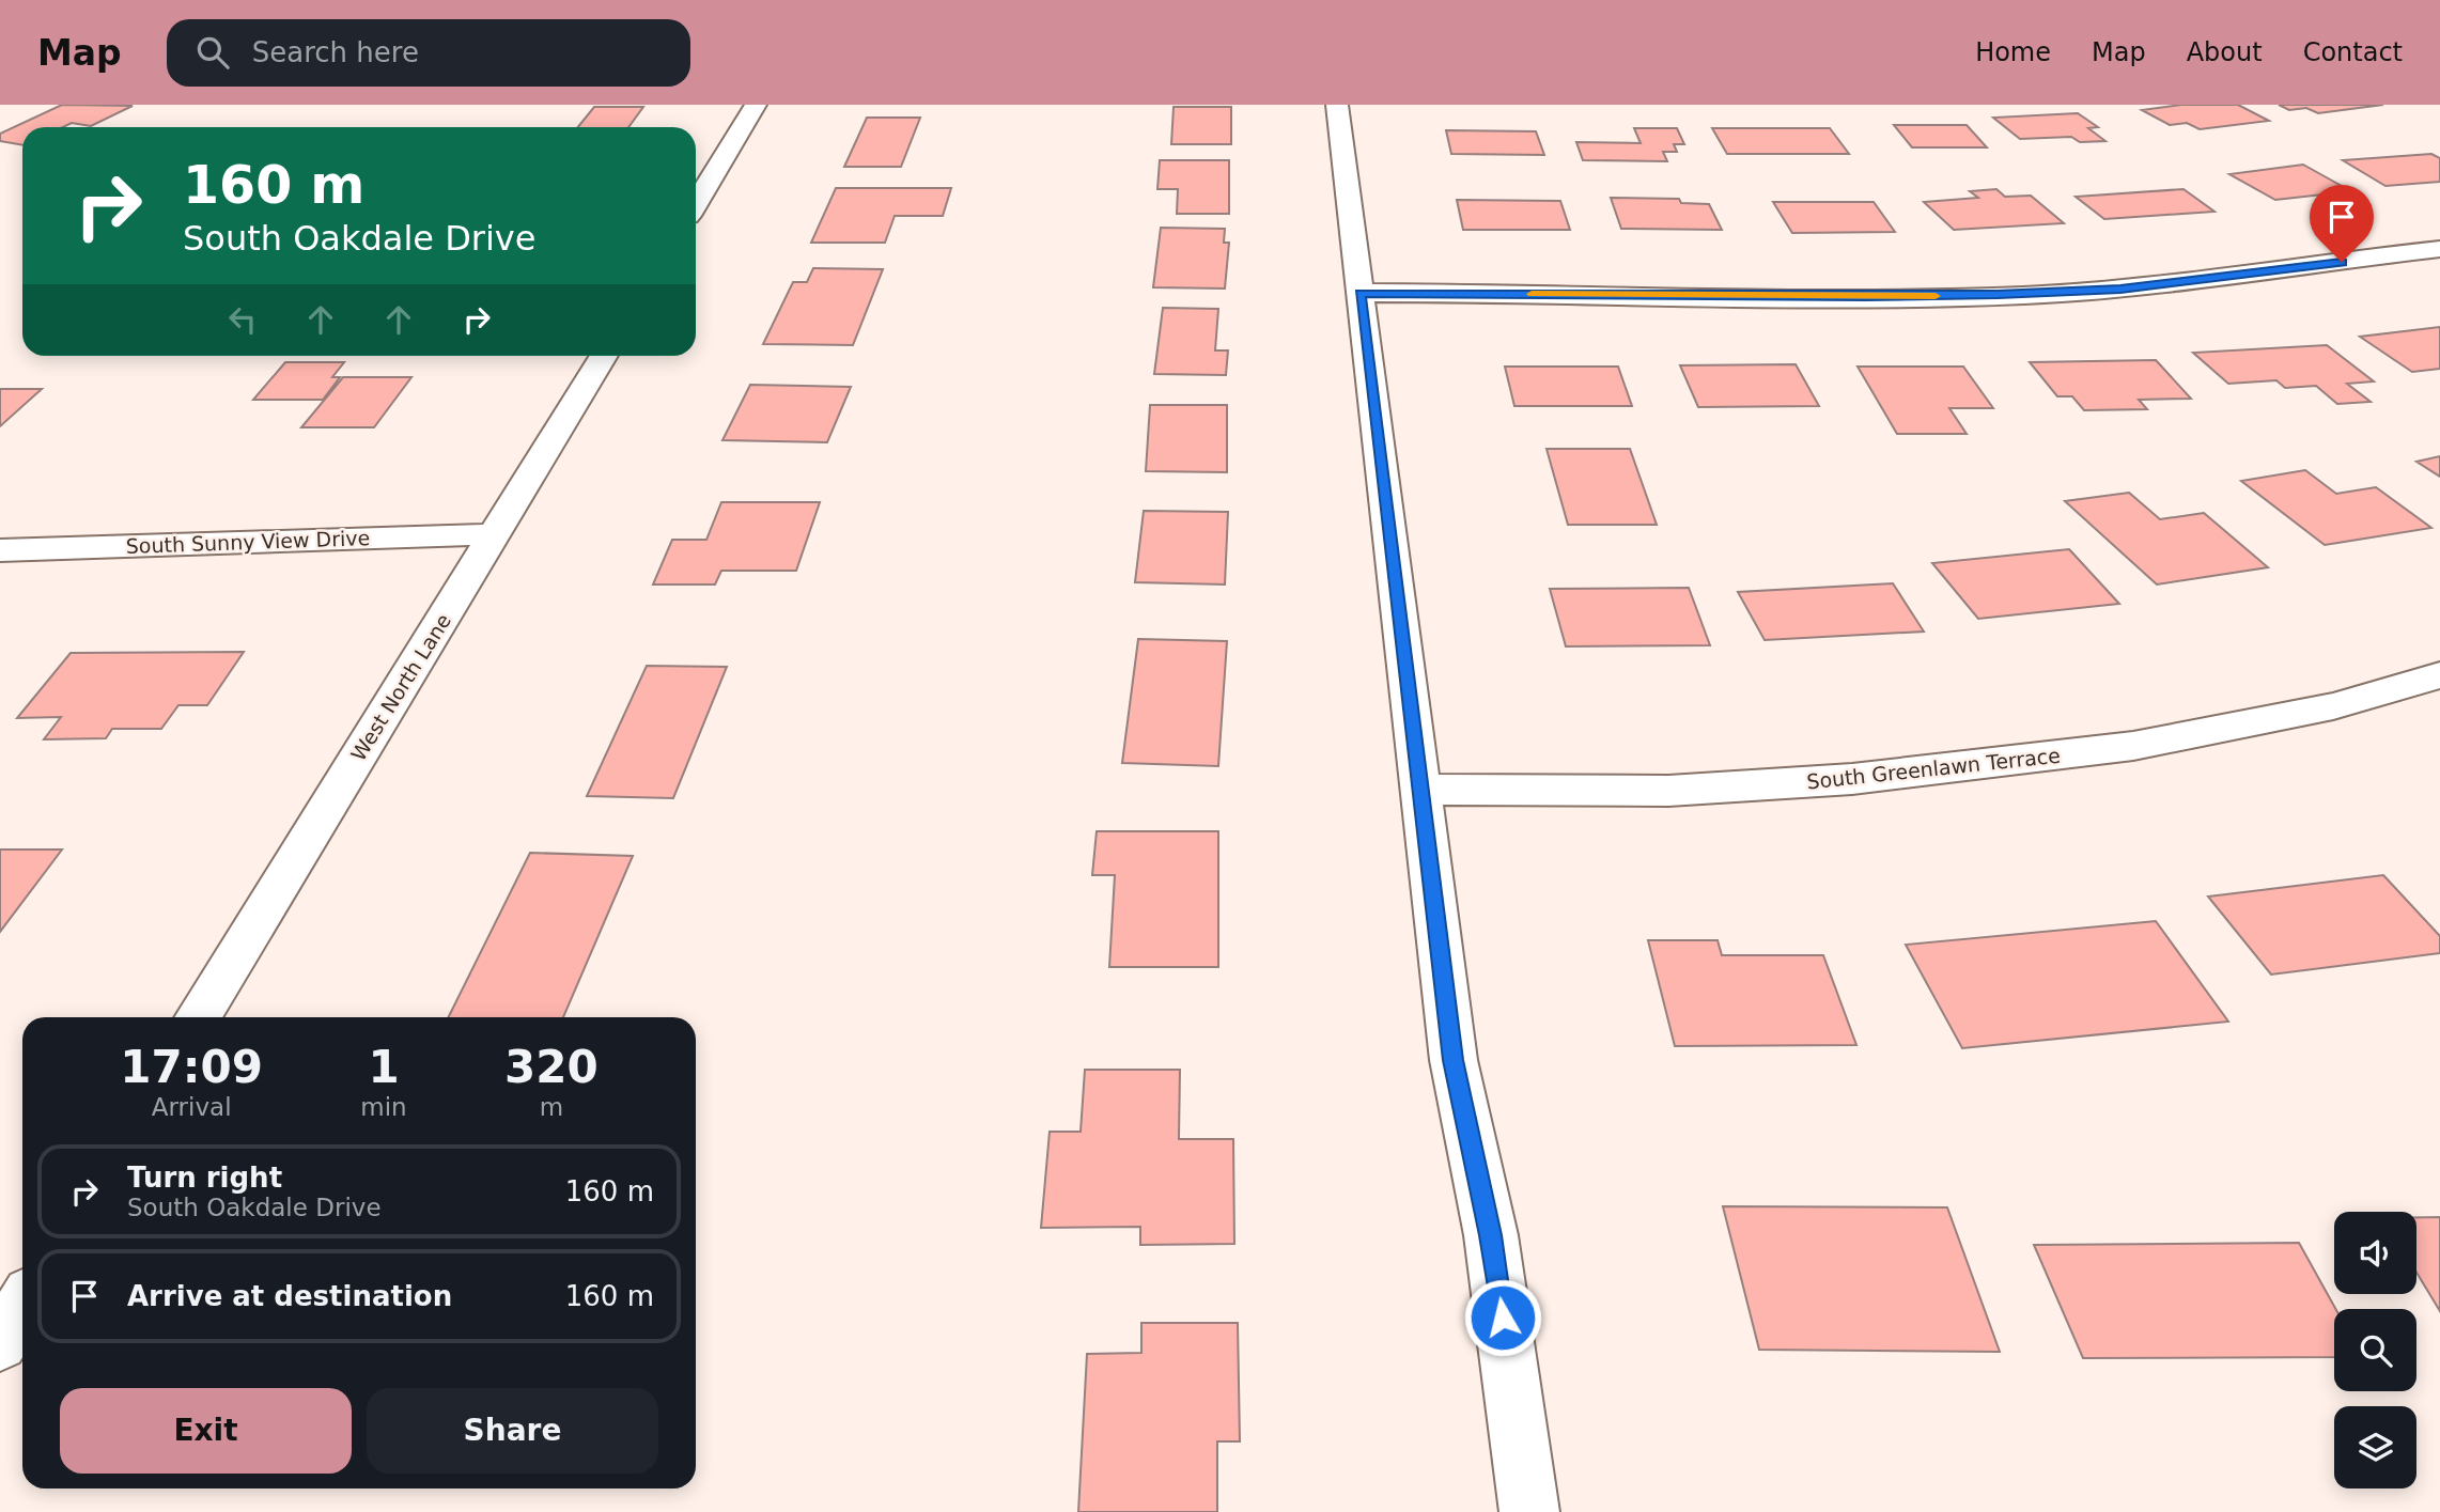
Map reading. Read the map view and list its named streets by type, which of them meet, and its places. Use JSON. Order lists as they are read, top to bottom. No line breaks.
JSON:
{"streets":{"street":["South Sunny View Drive","West North Lane","South Greenlawn Terrace"]},"crossings":[["South Sunny View Drive","West North Lane"]],"page":{"header":"Map","search":"Search here","nav":["Home","Map","About","Contact"],"turn":["160 m","South Oakdale Drive"],"eta":["17:09","Arrival","1","min","320","m"],"list":[{"name":"Turn right","note":"South Oakdale Drive","value":"160 m"},{"name":"Arrive at destination","value":"160 m"}],"buttons":["Exit","Share"]}}
